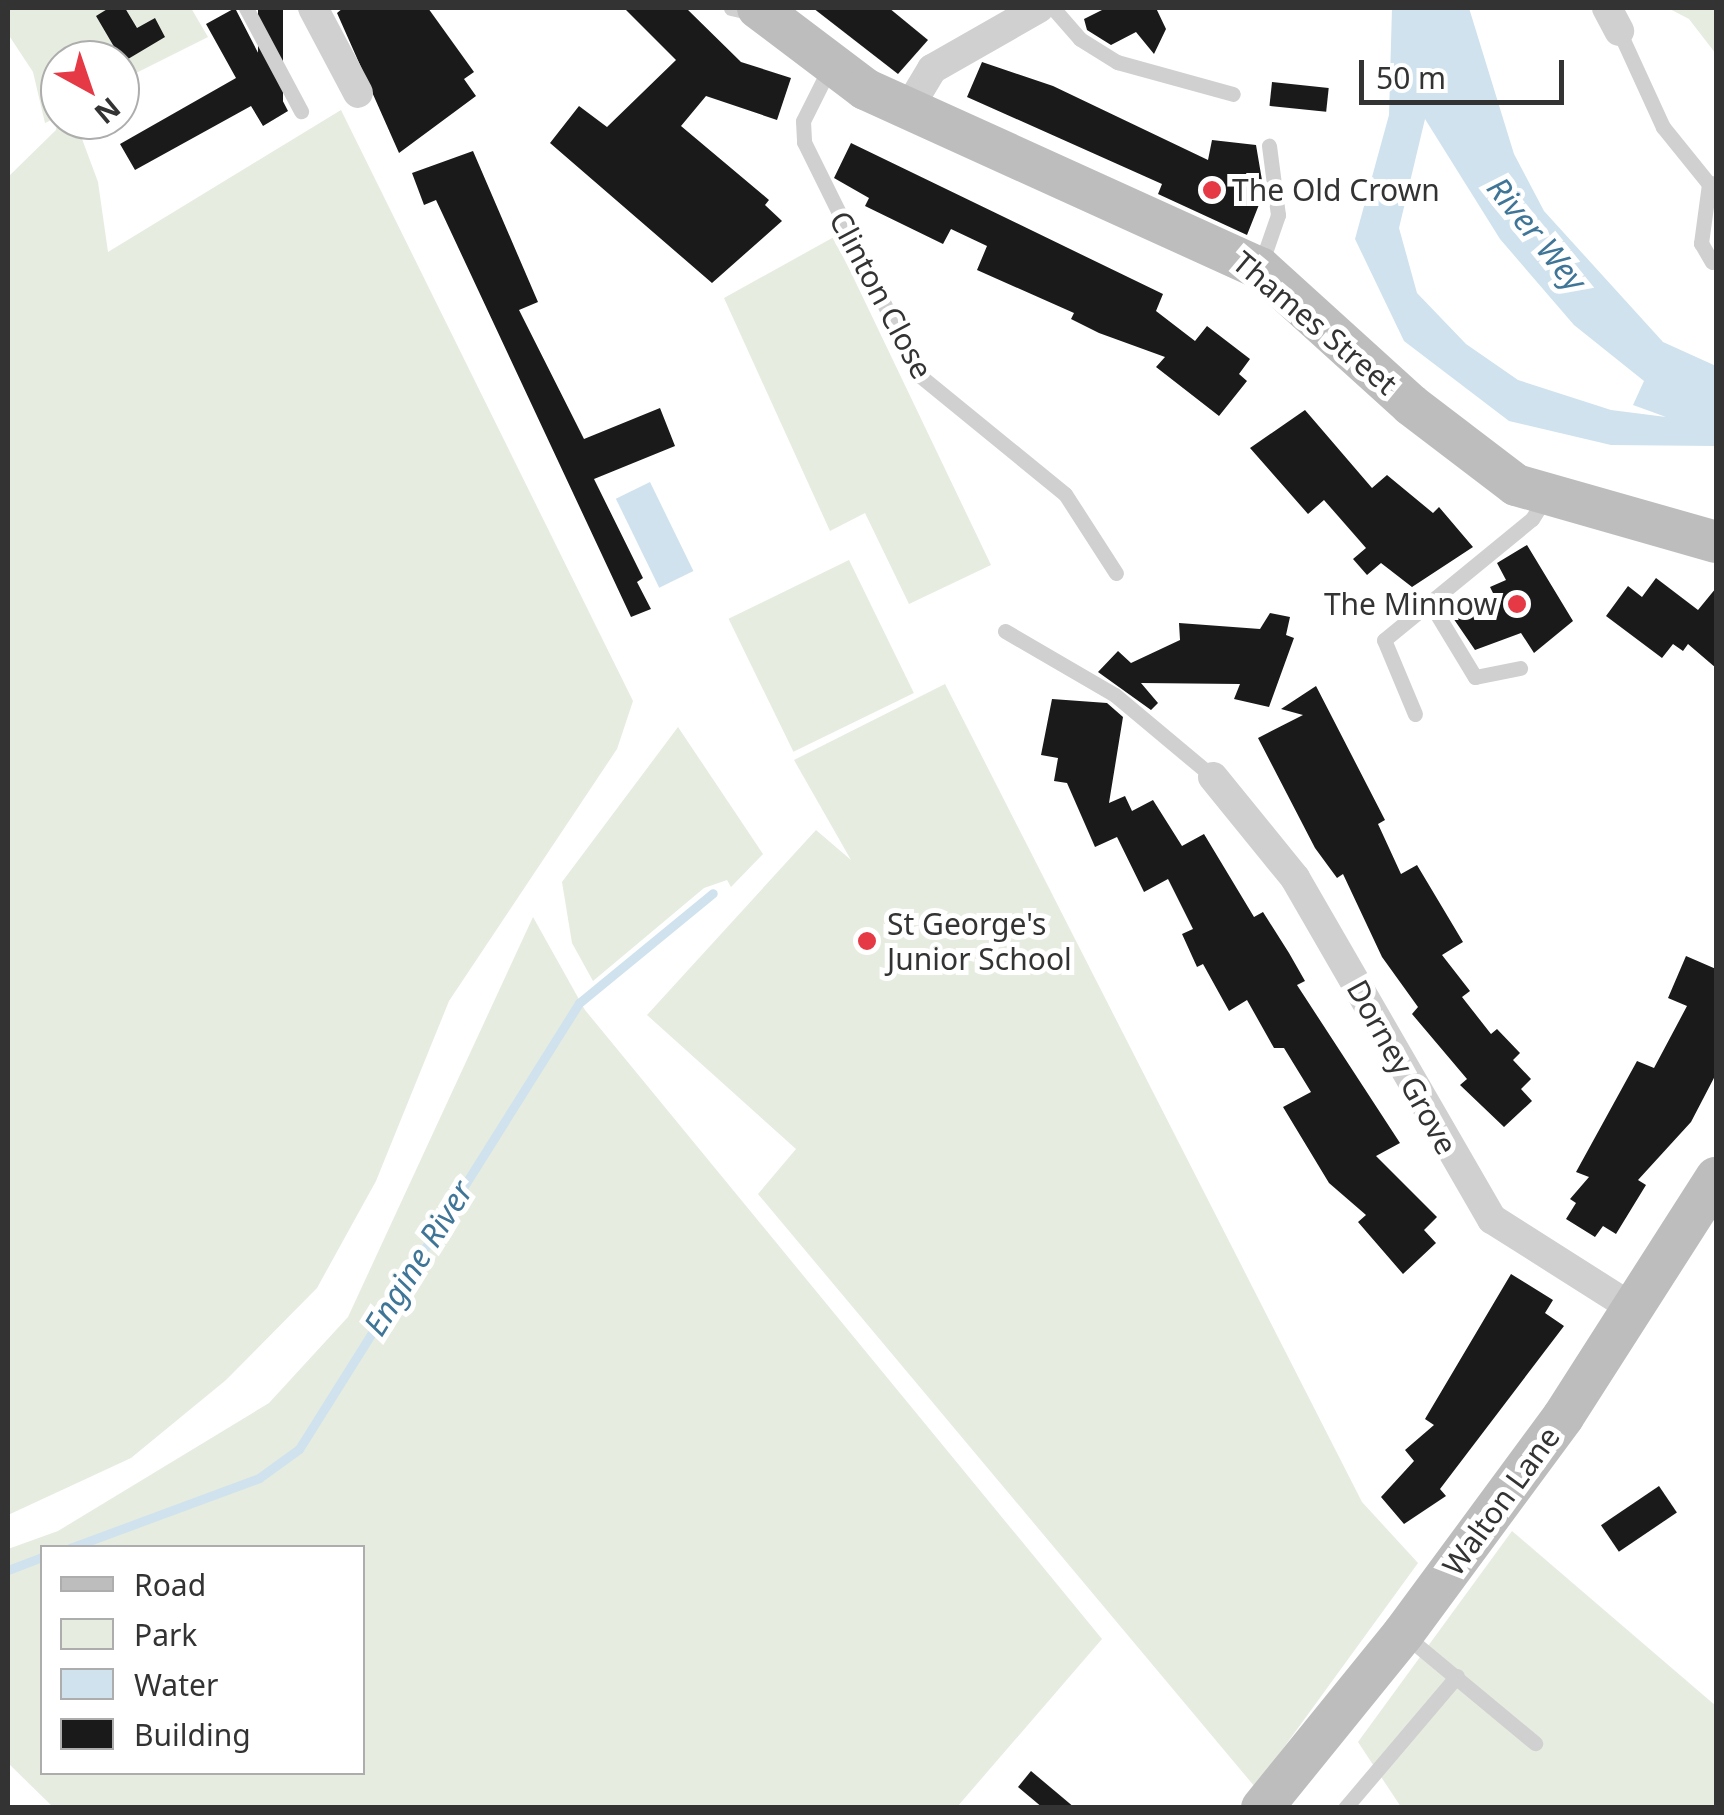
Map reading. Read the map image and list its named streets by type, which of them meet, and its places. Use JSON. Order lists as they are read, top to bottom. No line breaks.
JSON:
{"streets":{"street":["Thames Street","Dorney Grove","Walton Lane"],"lane":["Clinton Close"]},"crossings":[["Clinton Close","Thames Street"],["Dorney Grove","Walton Lane"]],"water":["River Wey","Engine River"],"places":["The Old Crown","The Minnow","St George's Junior School"],"legend":["Road","Park","Water","Building"],"scale_bar":"50 m","north":"bottom right"}
